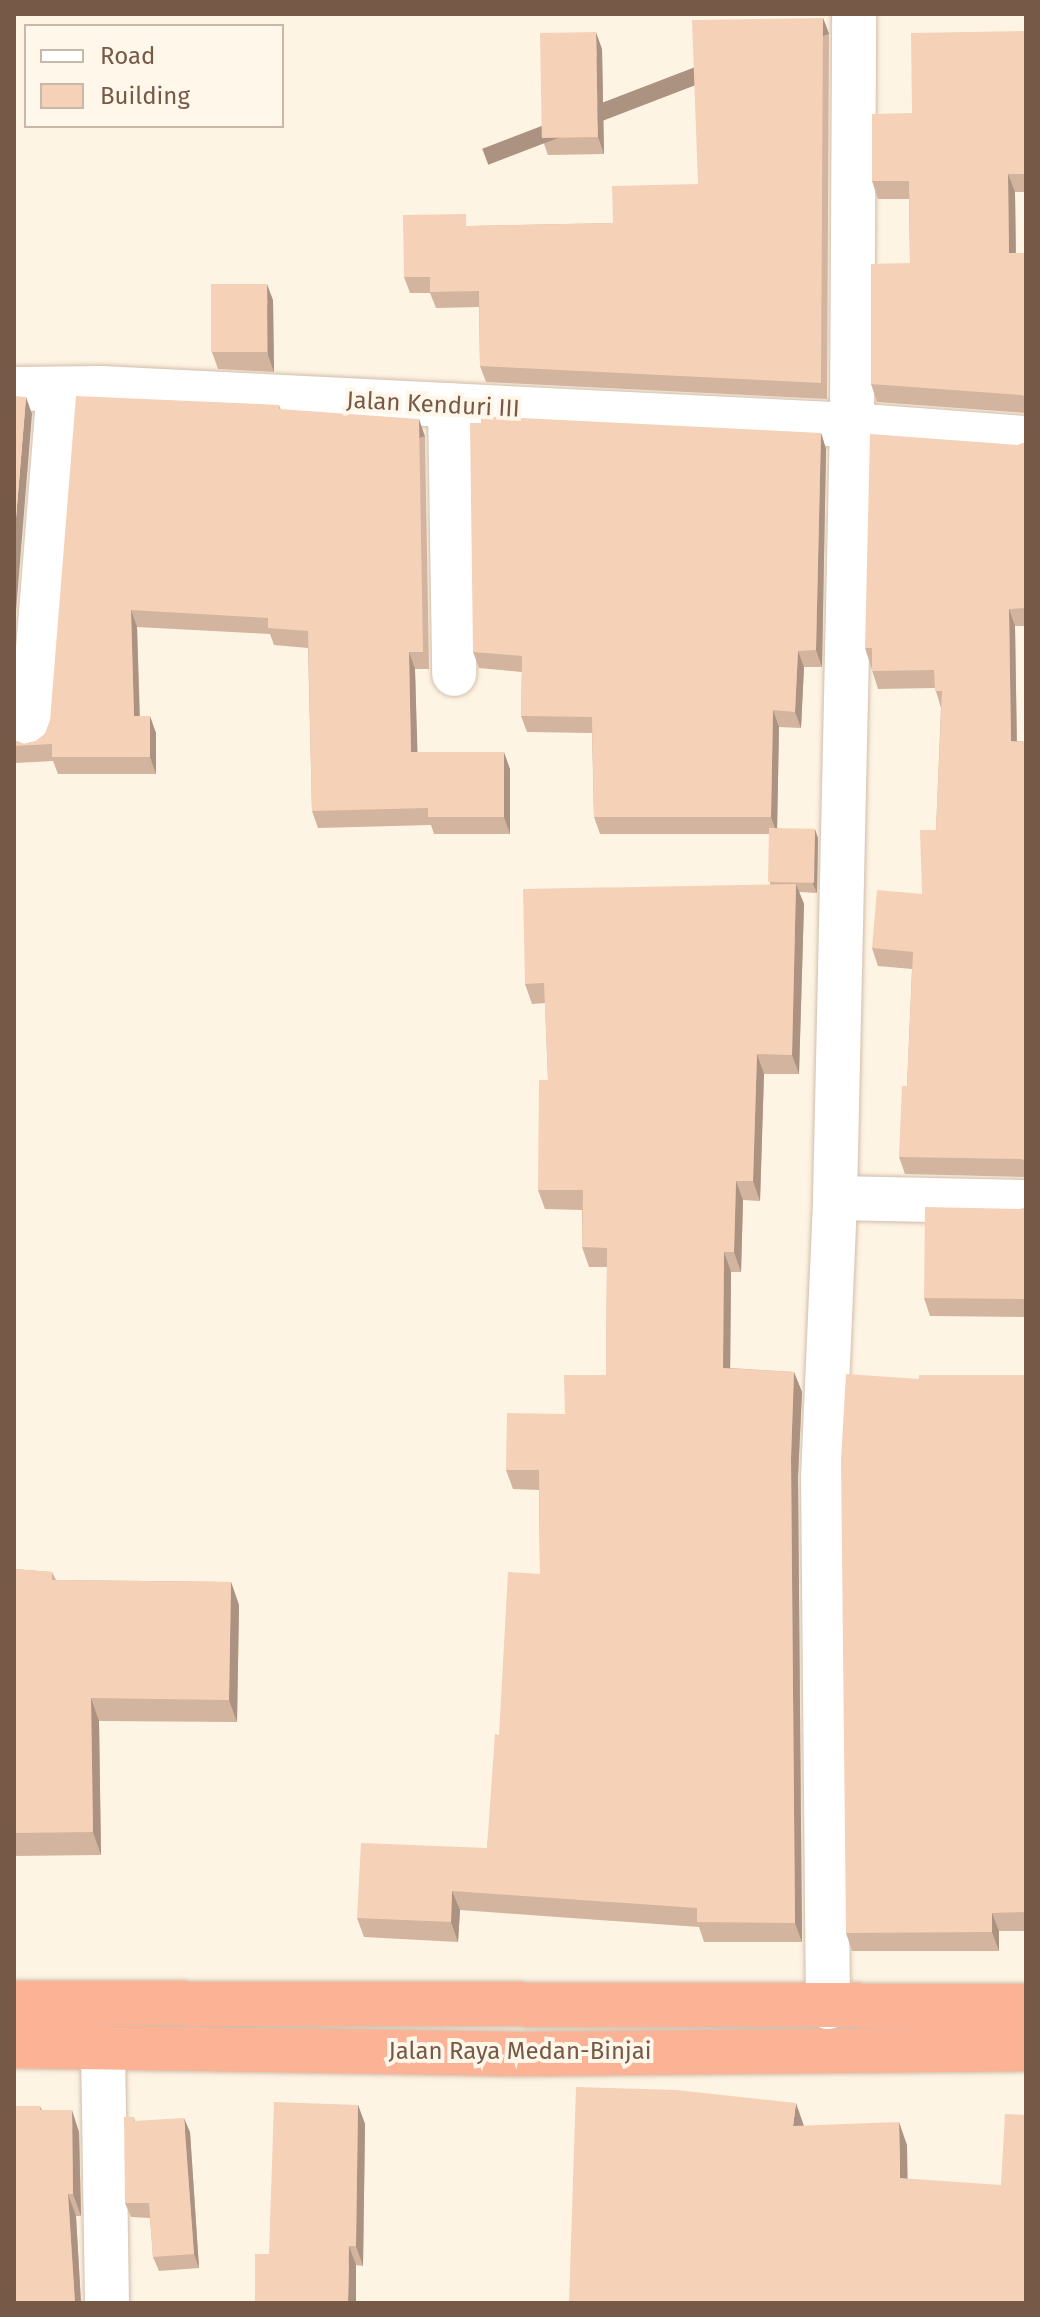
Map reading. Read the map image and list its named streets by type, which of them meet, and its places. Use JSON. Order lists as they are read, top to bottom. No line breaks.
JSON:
{"streets":{"highway":["Jalan Raya Medan-Binjai"],"street":["Jalan Kenduri III"]},"legend":["Road","Building"]}
